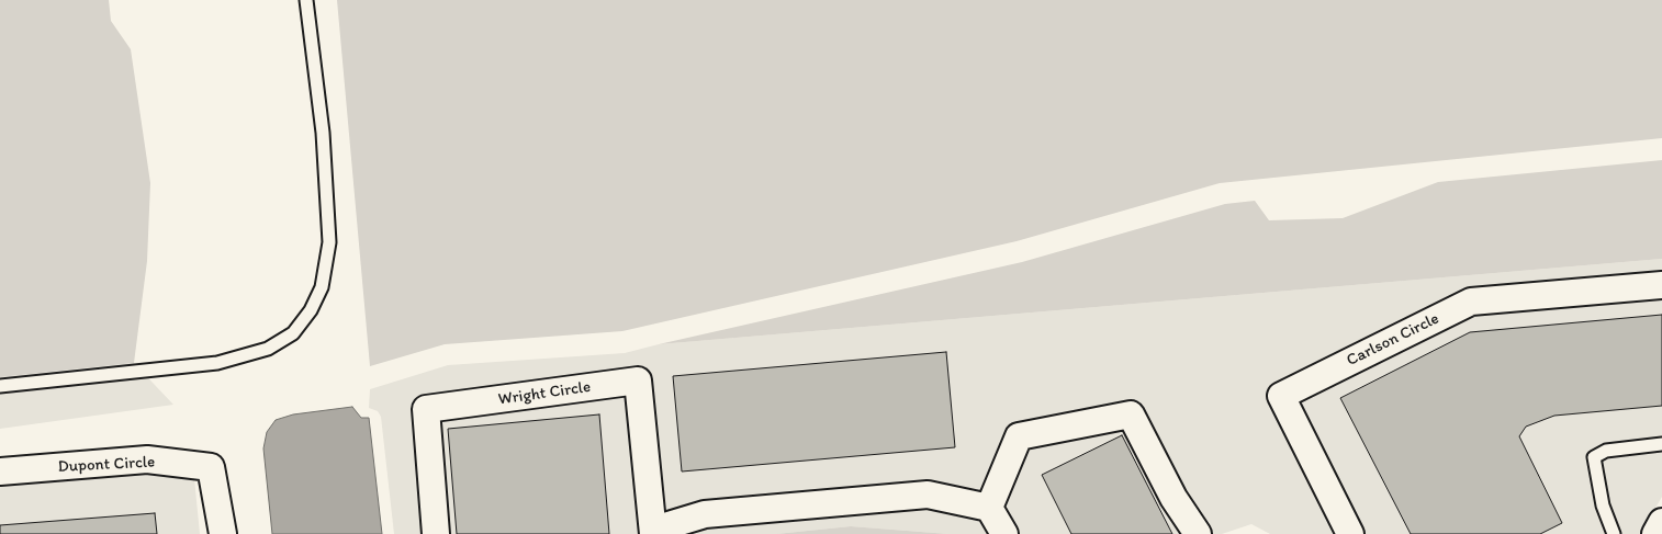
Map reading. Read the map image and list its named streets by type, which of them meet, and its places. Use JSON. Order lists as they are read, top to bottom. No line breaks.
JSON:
{"streets":{"street":["Carlson Circle","Wright Circle","Dupont Circle"]}}
